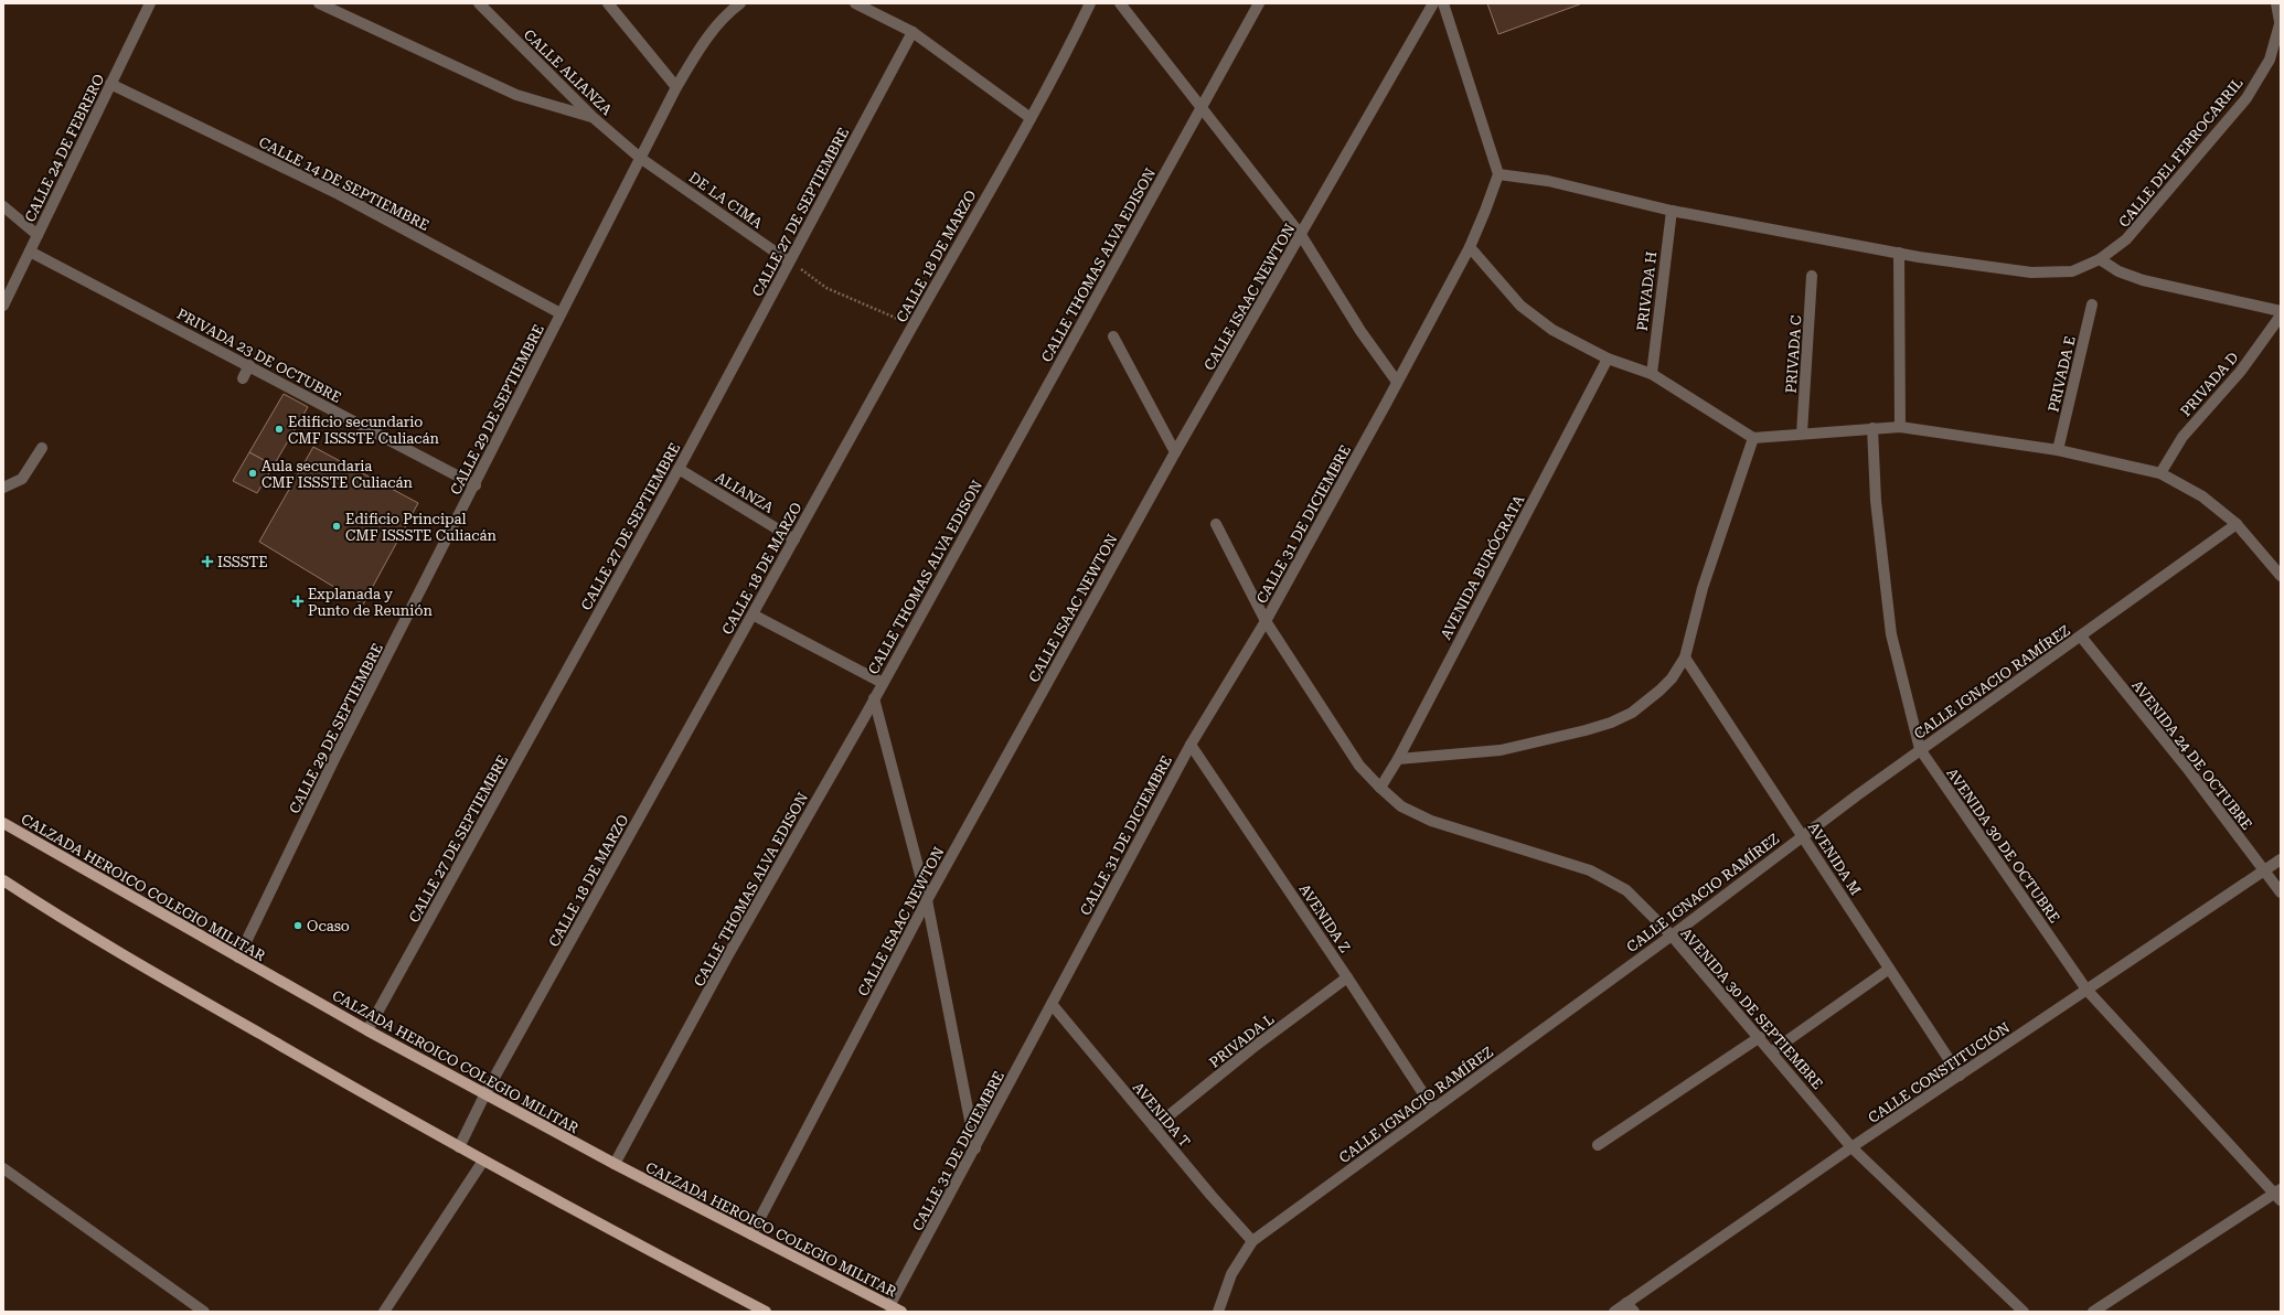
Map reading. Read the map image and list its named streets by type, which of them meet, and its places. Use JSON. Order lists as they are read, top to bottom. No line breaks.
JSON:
{"streets":{"main road":["CALZADA HEROICO COLEGIO MILITAR"],"street":["CALLE ALIANZA","CALLE 24 DE FEBRERO","CALLE DEL FERROCARRIL","CALLE 14 DE SEPTIEMBRE","DE LA CIMA","CALLE 27 DE SEPTIEMBRE","CALLE 18 DE MARZO","CALLE THOMAS ALVA EDISON","PRIVADA H","CALLE ISAAC NEWTON","PRIVADA C","PRIVADA 23 DE OCTUBRE","PRIVADA E","PRIVADA D","CALLE 29 DE SEPTIEMBRE","ALIANZA","CALLE 31 DE DICIEMBRE","AVENIDA BURÓCRATA","CALLE IGNACIO RAMÍREZ","AVENIDA 24 DE OCTUBRE","AVENIDA 30 DE OCTUBRE","AVENIDA M","AVENIDA Z","AVENIDA 30 DE SEPTIEMBRE","PRIVADA L","CALLE CONSTITUCIÓN","AVENIDA T"]},"crossings":[["CALLE ALIANZA","DE LA CIMA"],["CALLE ALIANZA","CALLE 29 DE SEPTIEMBRE"],["CALLE 24 DE FEBRERO","CALLE 14 DE SEPTIEMBRE"],["CALLE 24 DE FEBRERO","PRIVADA 23 DE OCTUBRE"],["CALLE 14 DE SEPTIEMBRE","CALLE 29 DE SEPTIEMBRE"],["DE LA CIMA","CALLE 27 DE SEPTIEMBRE"],["DE LA CIMA","CALLE 29 DE SEPTIEMBRE"],["CALLE 27 DE SEPTIEMBRE","ALIANZA"],["CALLE 27 DE SEPTIEMBRE","CALZADA HEROICO COLEGIO MILITAR"],["CALLE 18 DE MARZO","ALIANZA"],["CALLE 18 DE MARZO","CALZADA HEROICO COLEGIO MILITAR"],["CALLE THOMAS ALVA EDISON","CALZADA HEROICO COLEGIO MILITAR"],["CALLE ISAAC NEWTON","CALZADA HEROICO COLEGIO MILITAR"],["PRIVADA 23 DE OCTUBRE","CALLE 29 DE SEPTIEMBRE"],["CALLE 29 DE SEPTIEMBRE","CALZADA HEROICO COLEGIO MILITAR"],["CALLE 31 DE DICIEMBRE","CALZADA HEROICO COLEGIO MILITAR"],["CALLE 31 DE DICIEMBRE","AVENIDA Z"],["CALLE 31 DE DICIEMBRE","AVENIDA 30 DE SEPTIEMBRE"],["CALLE 31 DE DICIEMBRE","AVENIDA T"],["AVENIDA BURÓCRATA","AVENIDA 30 DE SEPTIEMBRE"],["CALLE IGNACIO RAMÍREZ","AVENIDA 24 DE OCTUBRE"],["CALLE IGNACIO RAMÍREZ","AVENIDA 30 DE OCTUBRE"],["CALLE IGNACIO RAMÍREZ","AVENIDA M"],["CALLE IGNACIO RAMÍREZ","AVENIDA Z"],["CALLE IGNACIO RAMÍREZ","AVENIDA 30 DE SEPTIEMBRE"],["CALLE IGNACIO RAMÍREZ","AVENIDA T"],["AVENIDA 24 DE OCTUBRE","CALLE CONSTITUCIÓN"],["AVENIDA 30 DE OCTUBRE","CALLE CONSTITUCIÓN"],["AVENIDA M","CALLE CONSTITUCIÓN"],["AVENIDA Z","PRIVADA L"],["AVENIDA 30 DE SEPTIEMBRE","CALLE CONSTITUCIÓN"],["PRIVADA L","AVENIDA T"]],"places":{"other":["Edificio secundario CMF ISSSTE Culiacán","Aula secundaria CMF ISSSTE Culiacán","Edificio Principal CMF ISSSTE Culiacán","Ocaso"],"health":["ISSSTE","Explanada y Punto de Reunión"]}}
